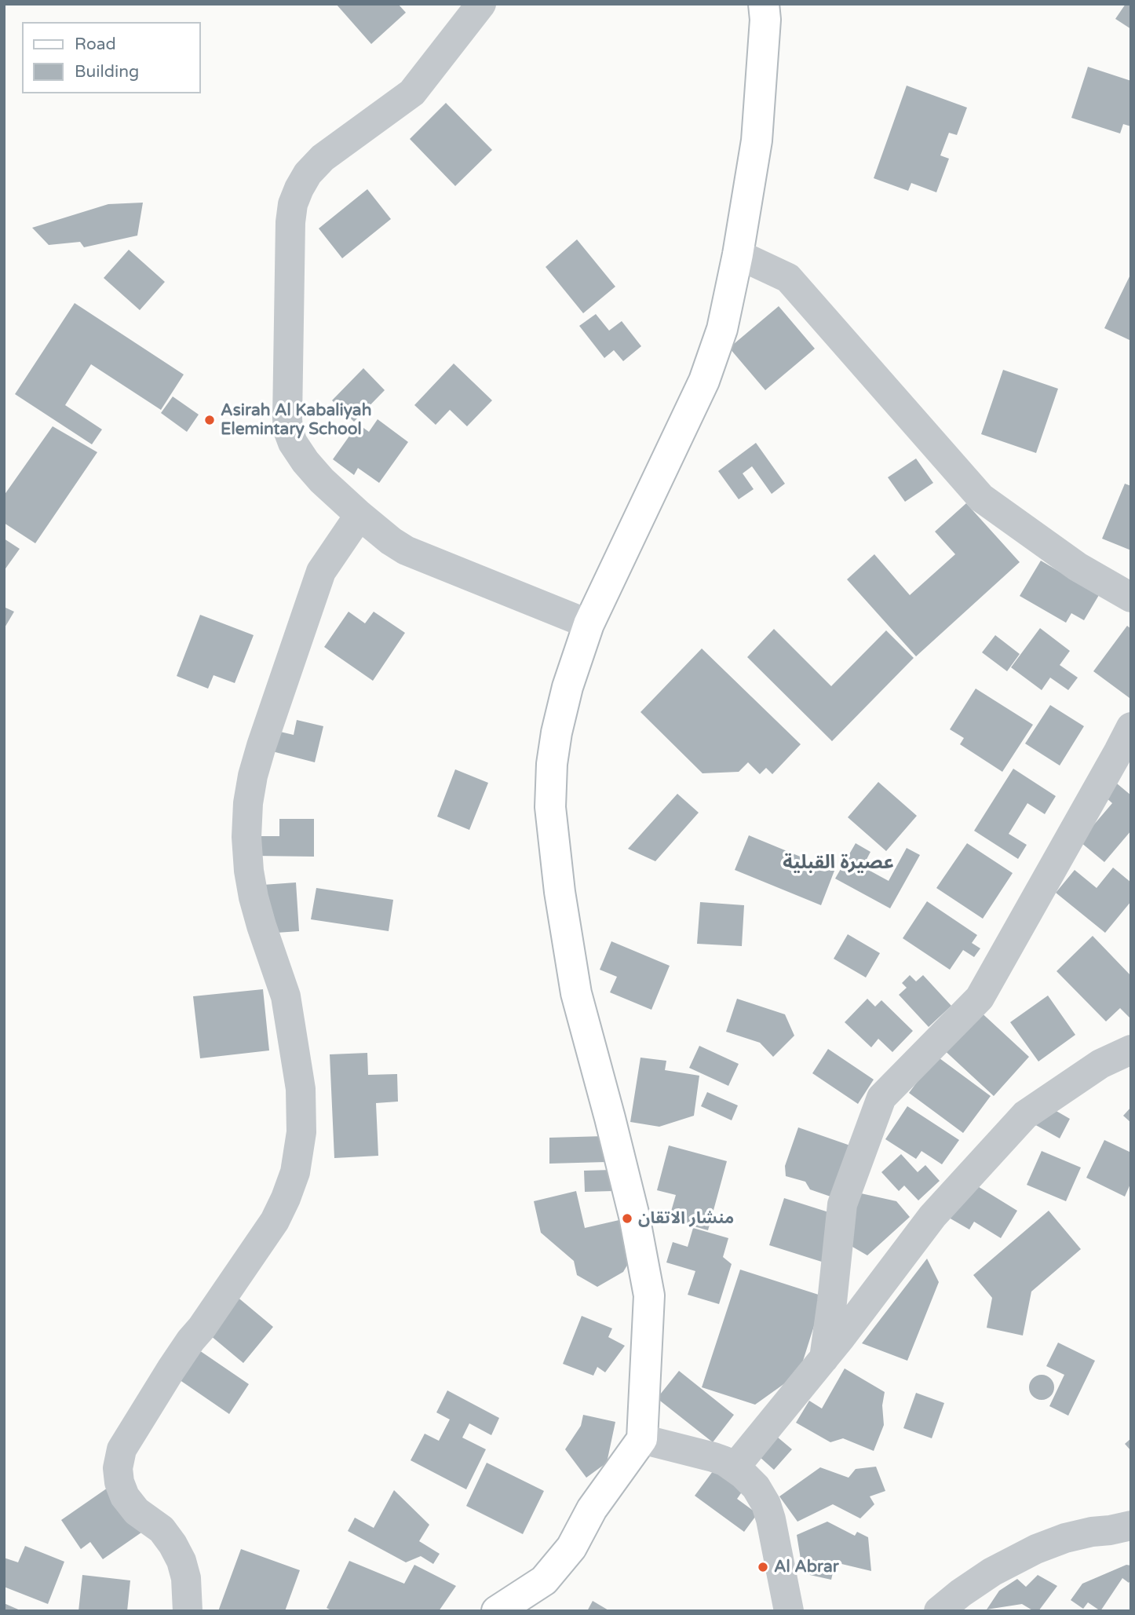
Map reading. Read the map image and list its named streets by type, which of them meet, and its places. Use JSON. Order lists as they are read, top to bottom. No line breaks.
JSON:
{"districts":["عصيرة القبلية"],"places":["Asirah Al Kabaliyah Elemintary School","منشار الاتقان","Al Abrar"],"legend":["Road","Building"]}
